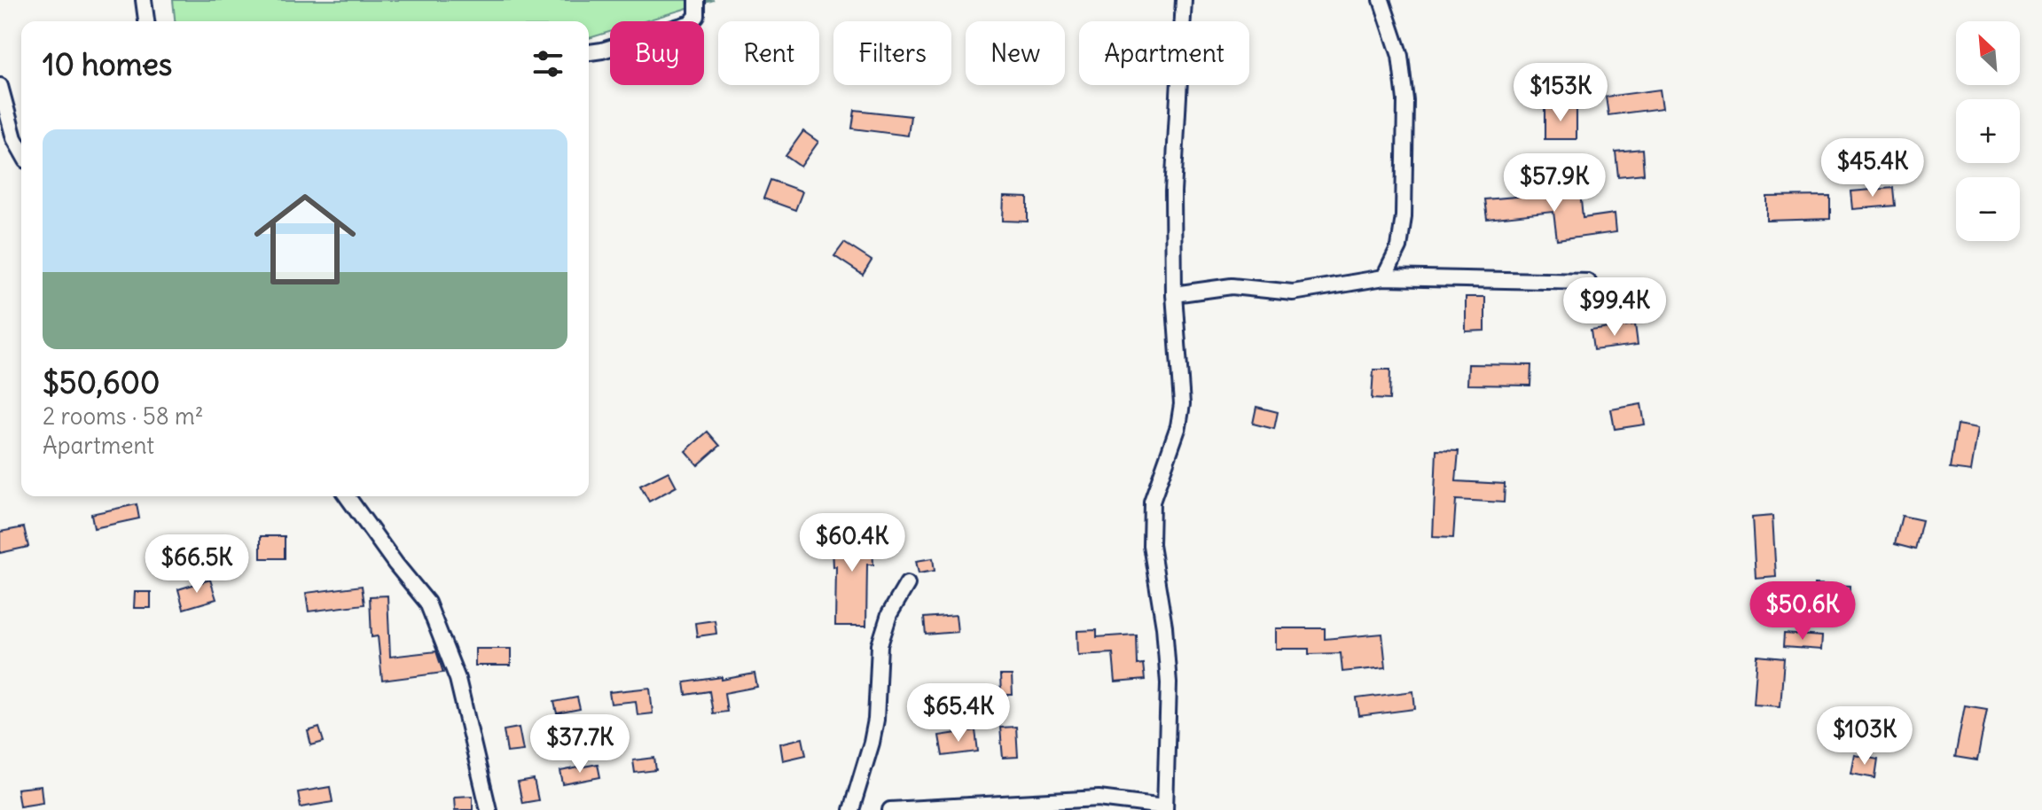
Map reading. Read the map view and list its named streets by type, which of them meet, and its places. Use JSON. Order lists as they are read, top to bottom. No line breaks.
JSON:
{"north":"top left","page":{"map_buttons":["+","−"],"chip":["Buy","Rent","Filters","New","Apartment"],"heading":"10 homes","price":["$153K","$45.4K","$57.9K","$99.4K","$60.4K","$66.5K","$50.6K","$65.4K","$103K","$37.7K"],"list":[{"name":"$50,600","note":"2 rooms · 58 m² · Apartment"}]}}
